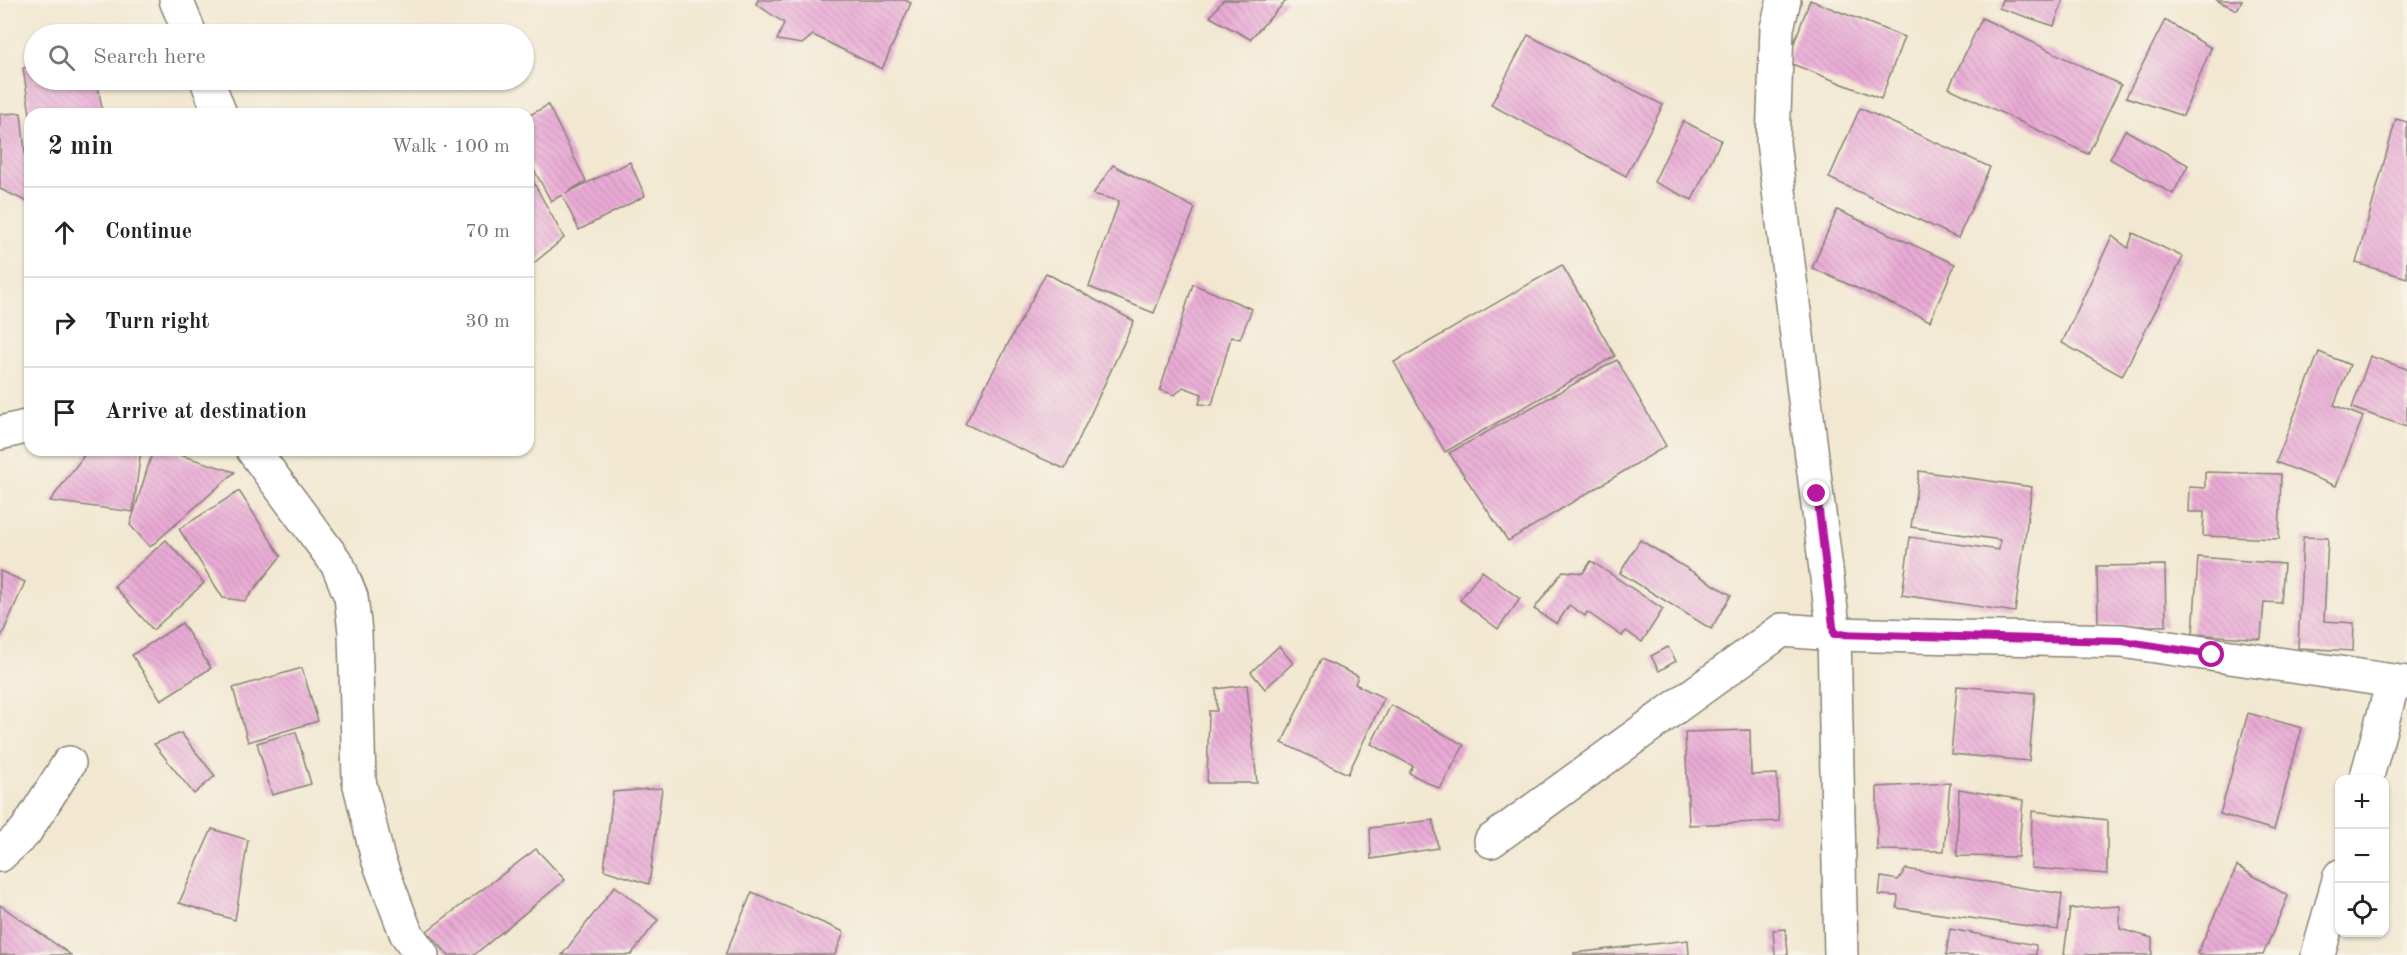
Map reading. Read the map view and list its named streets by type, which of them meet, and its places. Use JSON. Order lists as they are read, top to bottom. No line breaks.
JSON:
{"page":{"search":"Search here","heading":["2 min","Walk · 100 m"],"list":[["Continue","70 m"],["Turn right","30 m"],"Arrive at destination"],"map_buttons":["+","−"]}}
